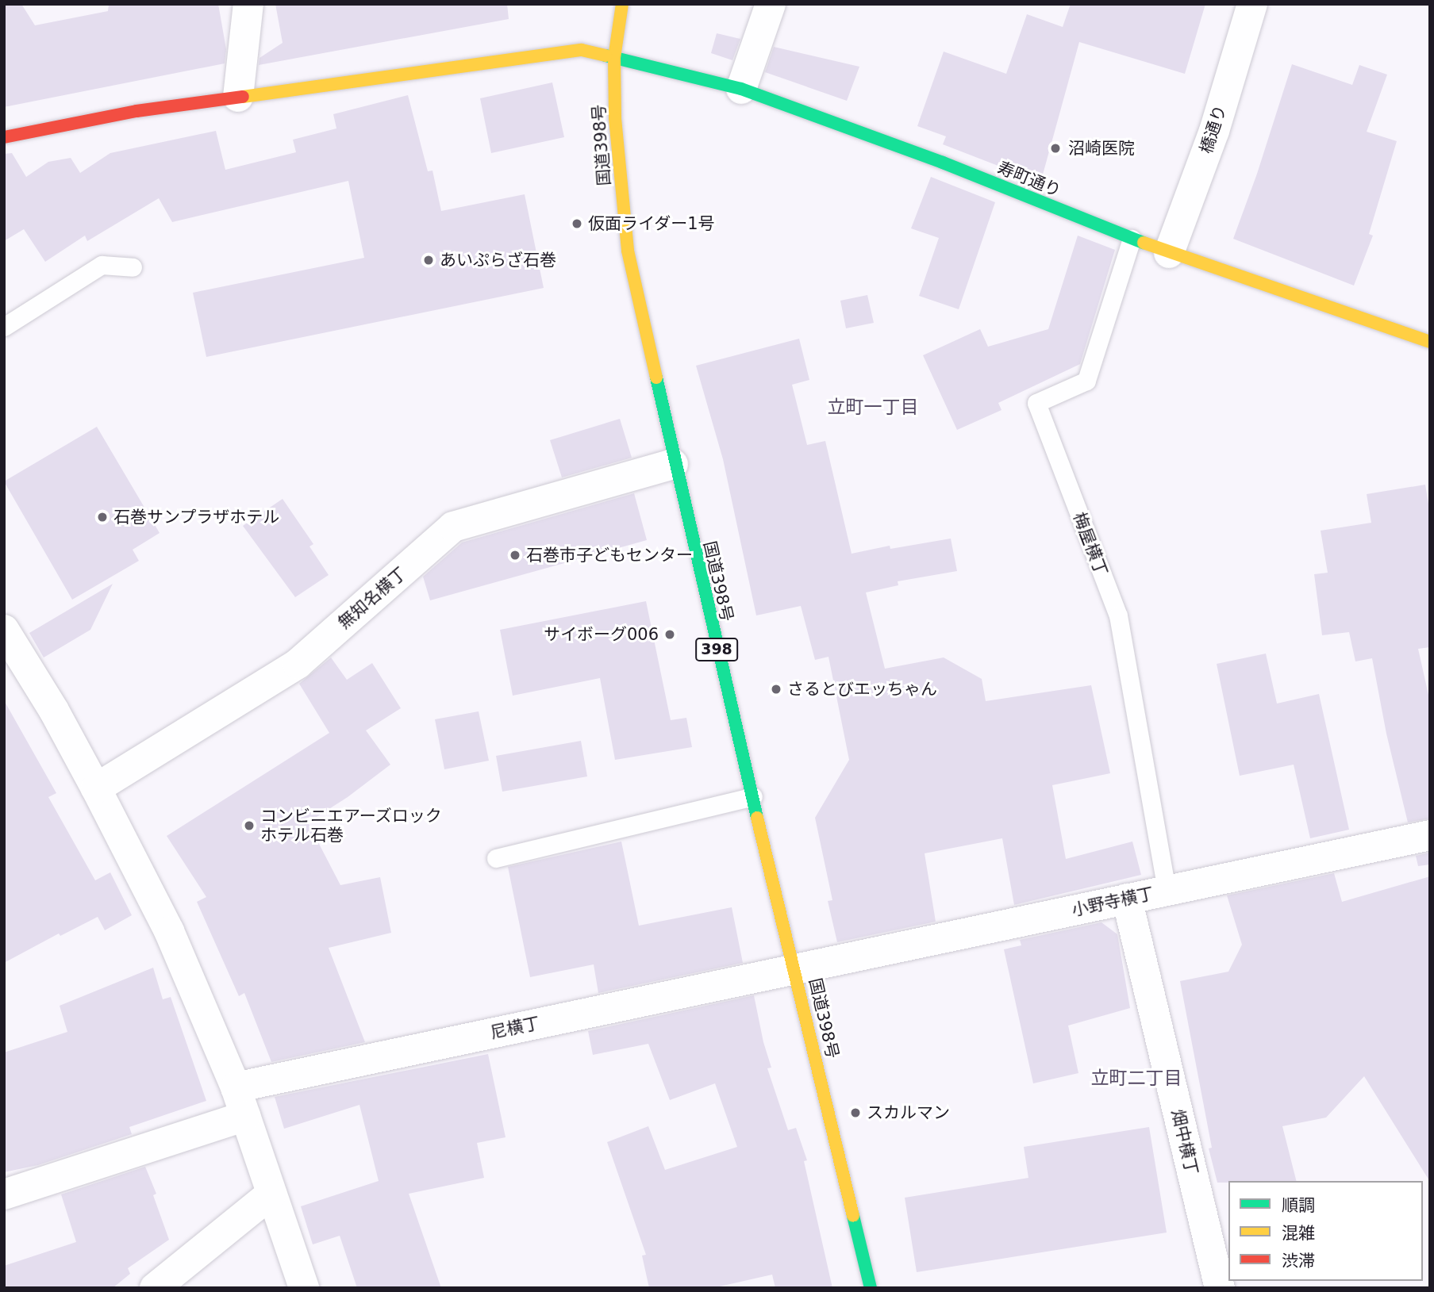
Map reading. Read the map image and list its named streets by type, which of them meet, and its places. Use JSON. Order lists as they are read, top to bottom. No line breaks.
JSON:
{"streets":{"main road":["国道398号","寿町通り","398"],"street":["橋通り","無知名横丁","小野寺横丁","尼横丁","畑中横丁"],"lane":["梅屋横丁"]},"crossings":[["橋通り","寿町通り"],["国道398号","寿町通り"],["国道398号","無知名横丁"],["国道398号","小野寺横丁"],["国道398号","尼横丁"],["寿町通り","梅屋横丁"],["梅屋横丁","小野寺横丁"],["小野寺横丁","尼横丁"],["小野寺横丁","畑中横丁"]],"districts":["立町一丁目","立町二丁目"],"places":["沼崎医院","仮面ライダー1号","あいぷらざ石巻","石巻サンプラザホテル","石巻市子どもセンター","サイボーグ006","さるとびエッちゃん","コンビニエアーズロック ホテル石巻","スカルマン"],"legend":["順調","混雑","渋滞"]}
